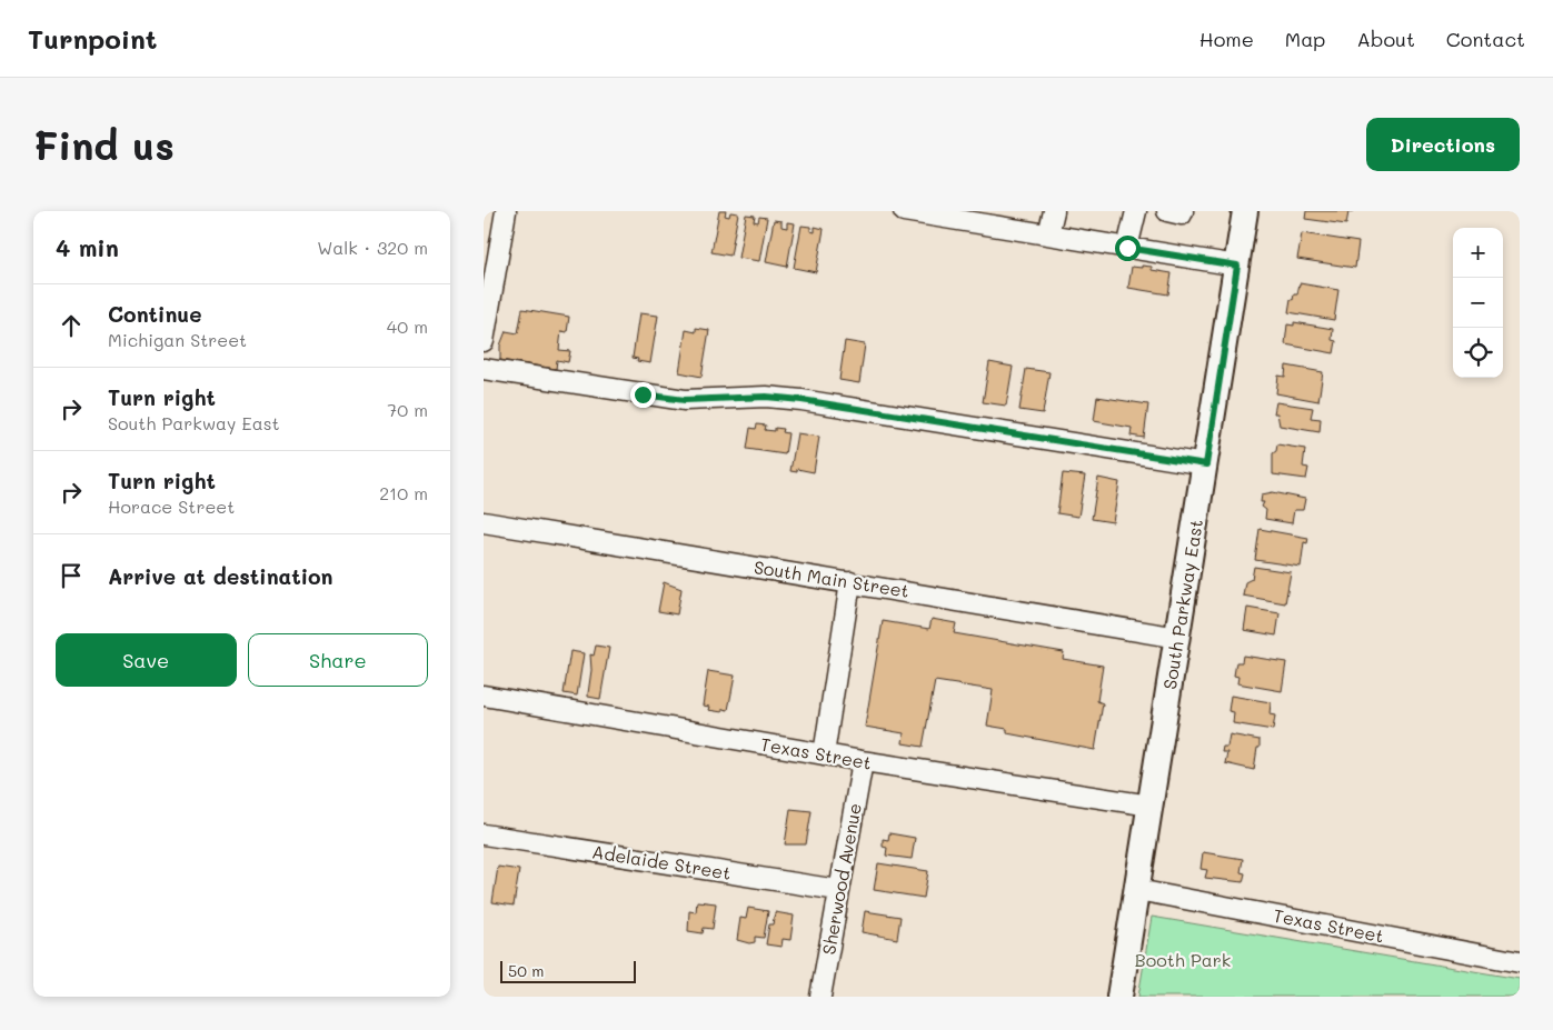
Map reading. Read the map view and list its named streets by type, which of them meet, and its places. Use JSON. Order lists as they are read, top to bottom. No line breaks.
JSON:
{"streets":{"main road":["South Parkway East"],"street":["South Main Street","Texas Street","Adelaide Street","Sherwood Avenue"]},"crossings":[["South Main Street","South Parkway East"],["South Parkway East","Texas Street"],["Texas Street","Sherwood Avenue"],["Adelaide Street","Sherwood Avenue"]],"parks":["Booth Park"],"scale_bar":"50 m","page":{"header":"Turnpoint","nav":["Home","Map","About","Contact"],"buttons":["Directions",["Save","Share"]],"title":"Find us","heading":["4 min","Walk · 320 m"],"map_buttons":["+","−"],"list":[["Continue","Michigan Street","40 m"],["Turn right","South Parkway East","70 m"],["Turn right","Horace Street","210 m"],"Arrive at destination"],"scale":"50 m"}}
